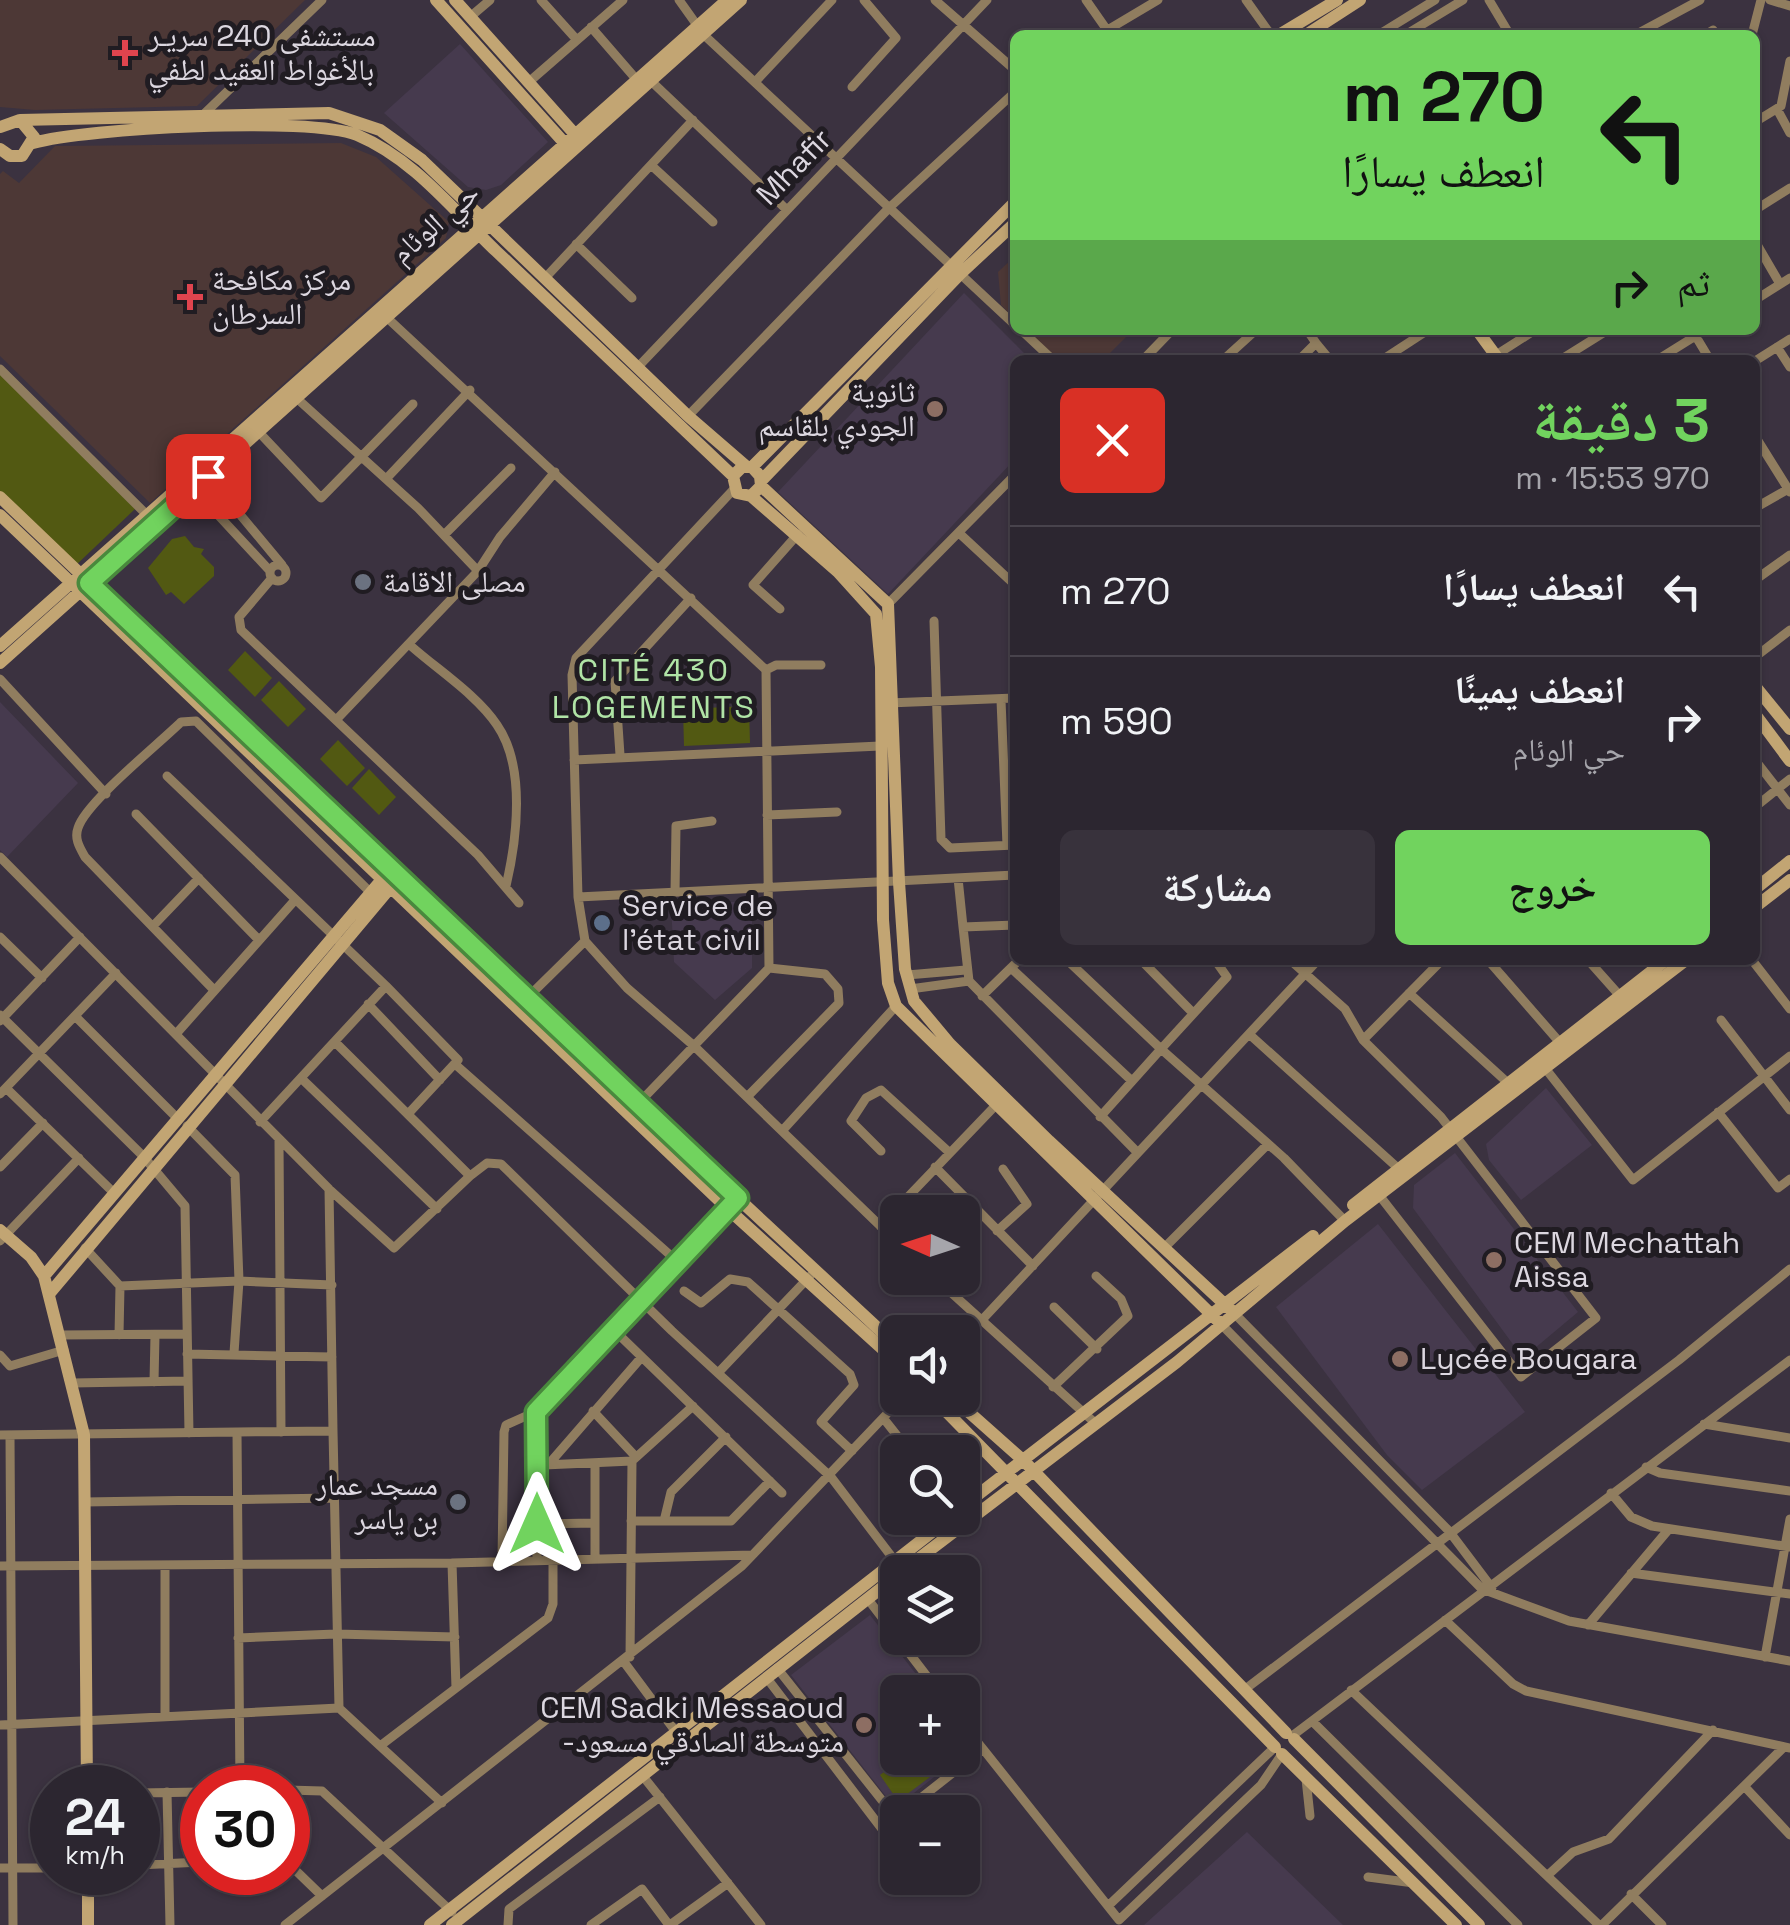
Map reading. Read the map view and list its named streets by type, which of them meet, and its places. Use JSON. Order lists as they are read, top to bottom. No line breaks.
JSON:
{"streets":{"street":["Mhafir","حي الوئام"]},"districts":["CITÉ 430 LOGEMENTS"],"places":{"health":["مستشفى 240 سريـر بالأغواط العقيد لطفي","مركز مكافحة السرطان"],"other":["ثانوية الجودي بلقاسم","مصلى الاقامة","Service de l'état civil","CEM Mechattah Aissa","Lycée Bougara","مسجد عمار بن ياسر","CEM Sadki Messaoud -متوسطة الصادقي مسعود"]},"north":"left","page":{"turn":["270 m","انعطف يسارًا"],"then":"ثم","heading":["3 دقيقة","970 m · 15:53"],"list":[{"name":"انعطف يسارًا","value":"270 m"},{"name":"انعطف يمينًا","note":"حي الوئام","value":"590 m"}],"buttons":["خروج","مشاركة"],"map_buttons":["+","−"],"speed":"24 km/h","limit":"30"}}
